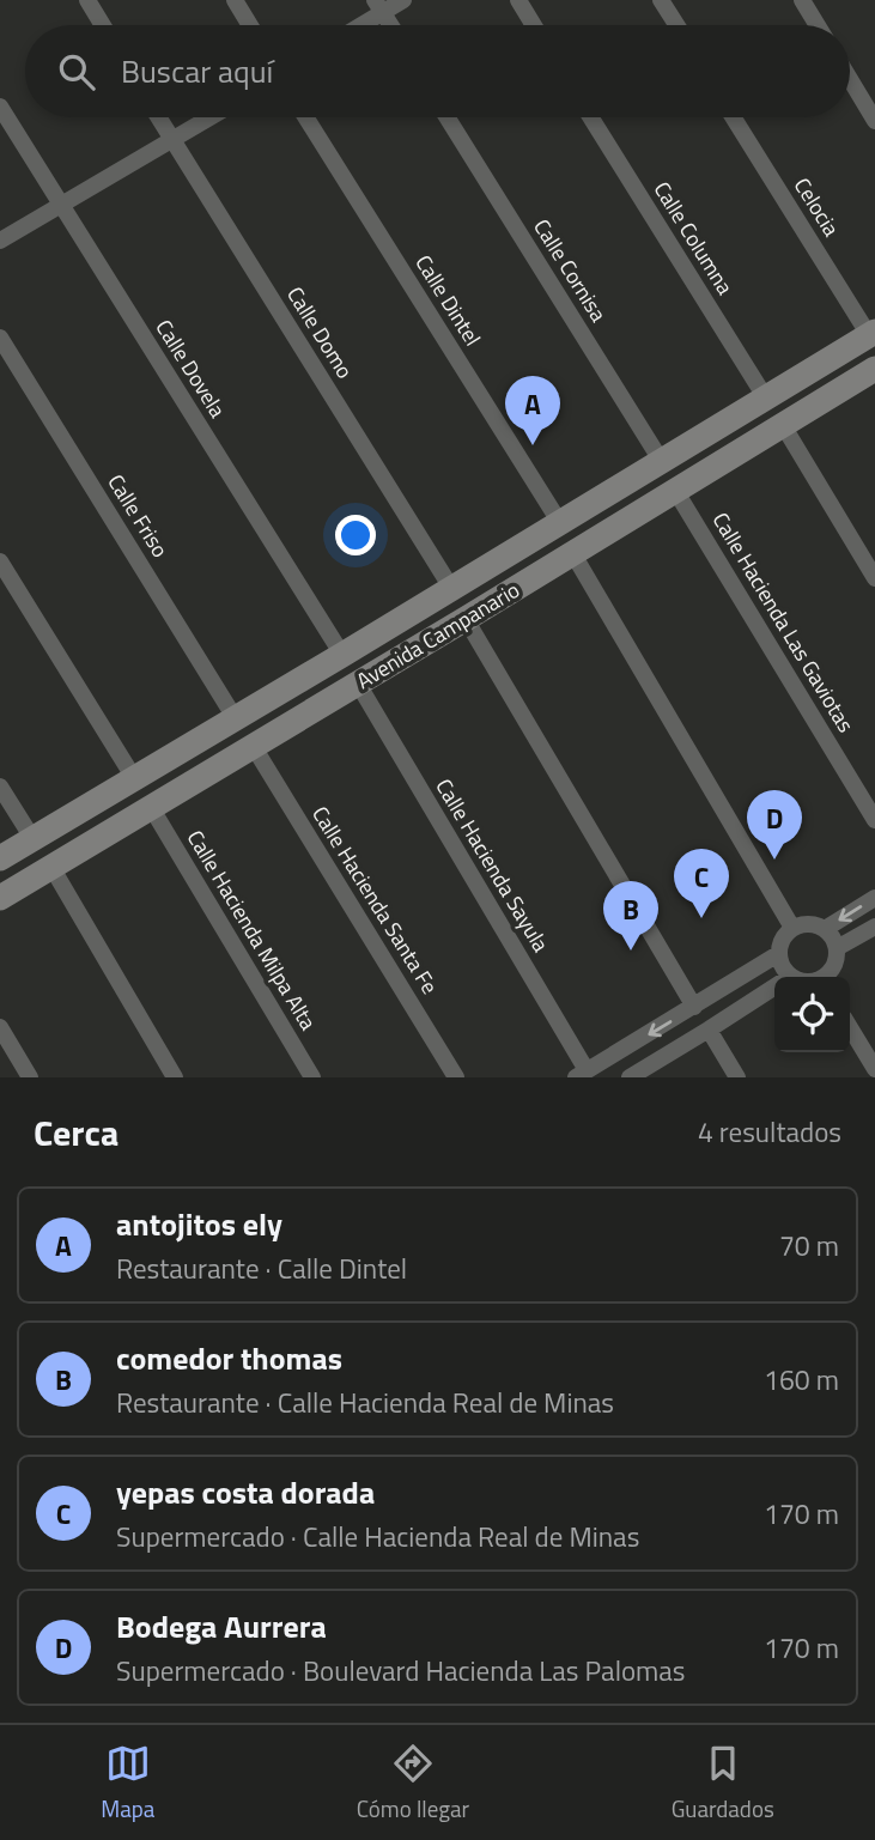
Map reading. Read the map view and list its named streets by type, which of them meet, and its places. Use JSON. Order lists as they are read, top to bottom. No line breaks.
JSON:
{"streets":{"street":["Celocia","Calle Columna","Calle Cornisa","Calle Dintel","Calle Domo","Calle Dovela","Calle Friso","Calle Hacienda Las Gaviotas","Avenida Campanario","Calle Hacienda Sayula","Calle Hacienda Santa Fe","Calle Hacienda Milpa Alta"]},"crossings":[["Celocia","Avenida Campanario"],["Calle Columna","Avenida Campanario"],["Calle Cornisa","Avenida Campanario"],["Calle Dintel","Avenida Campanario"],["Calle Domo","Avenida Campanario"],["Calle Dovela","Avenida Campanario"],["Calle Friso","Avenida Campanario"],["Calle Hacienda Las Gaviotas","Avenida Campanario"],["Avenida Campanario","Calle Hacienda Sayula"],["Avenida Campanario","Calle Hacienda Santa Fe"],["Avenida Campanario","Calle Hacienda Milpa Alta"]],"page":{"search":"Buscar aquí","pins":["A","D","C","B"],"heading":["Cerca","4 resultados"],"list":[{"mark":"A","name":"antojitos ely","note":"Restaurante · Calle Dintel","value":"70 m"},{"mark":"B","name":"comedor thomas","note":"Restaurante · Calle Hacienda Real de Minas","value":"160 m"},{"mark":"C","name":"yepas costa dorada","note":"Supermercado · Calle Hacienda Real de Minas","value":"170 m"},{"mark":"D","name":"Bodega Aurrera","note":"Supermercado · Boulevard Hacienda Las Palomas","value":"170 m"}],"nav":["Mapa","Cómo llegar","Guardados"]}}
